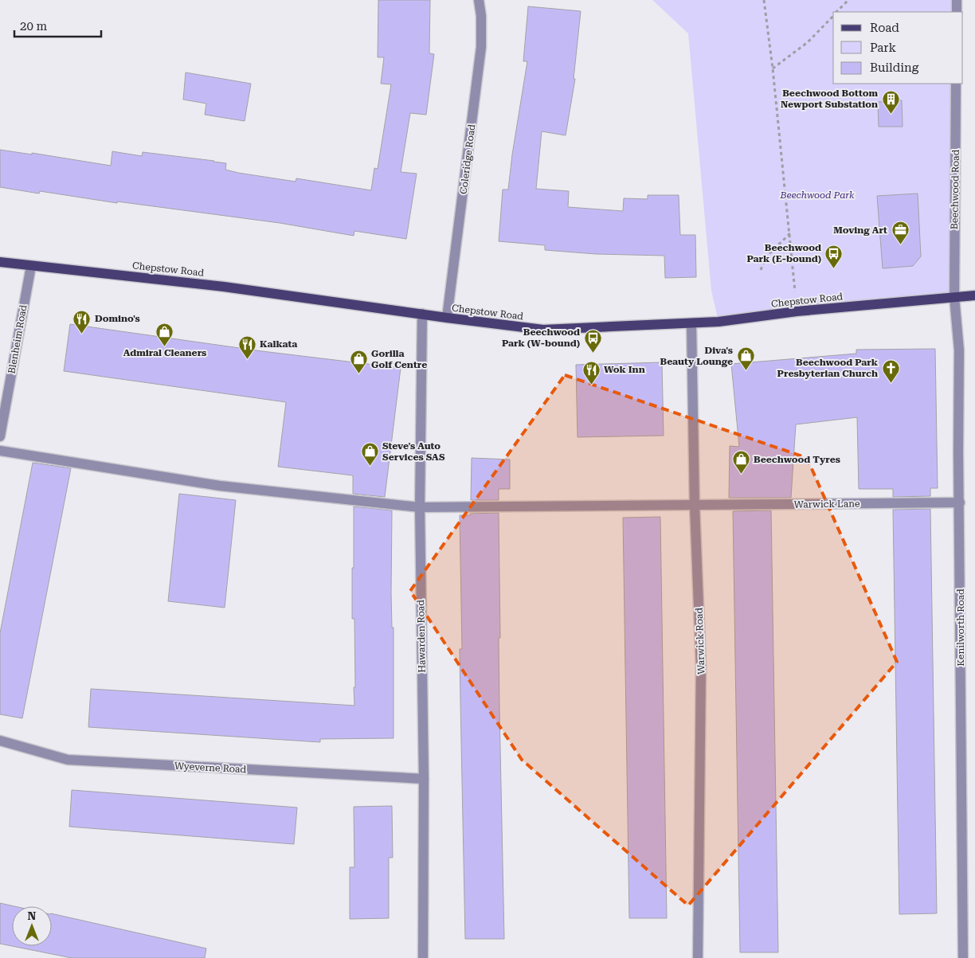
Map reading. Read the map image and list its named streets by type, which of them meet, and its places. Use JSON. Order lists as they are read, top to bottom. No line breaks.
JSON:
{"streets":{"main road":["Chepstow Road"],"street":["Coleridge Road","Beechwood Road","Blenheim Road","Warwick Lane","Kenilworth Road","Hawarden Road","Warwick Road","Wyeverne Road"]},"crossings":[["Coleridge Road","Chepstow Road"],["Beechwood Road","Chepstow Road"],["Beechwood Road","Kenilworth Road"],["Chepstow Road","Blenheim Road"],["Chepstow Road","Kenilworth Road"],["Chepstow Road","Hawarden Road"],["Chepstow Road","Warwick Road"],["Warwick Lane","Kenilworth Road"],["Warwick Lane","Hawarden Road"],["Warwick Lane","Warwick Road"],["Hawarden Road","Wyeverne Road"]],"parks":["Beechwood Park"],"places":{"building":["Beechwood Bottom Newport Substation"],"office":["Moving Art"],"bus stop":["Beechwood Park (E-bound)","Beechwood Park (W-bound)"],"restaurant":["Domino's","Kalkata","Wok Inn"],"shop":["Admiral Cleaners","Diva's Beauty Lounge","Gorilla Golf Centre","Steve's Auto Services SAS","Beechwood Tyres"],"church":["Beechwood Park Presbyterian Church"]},"legend":["Road","Park","Building"],"scale_bar":"20 m","north":"top"}
